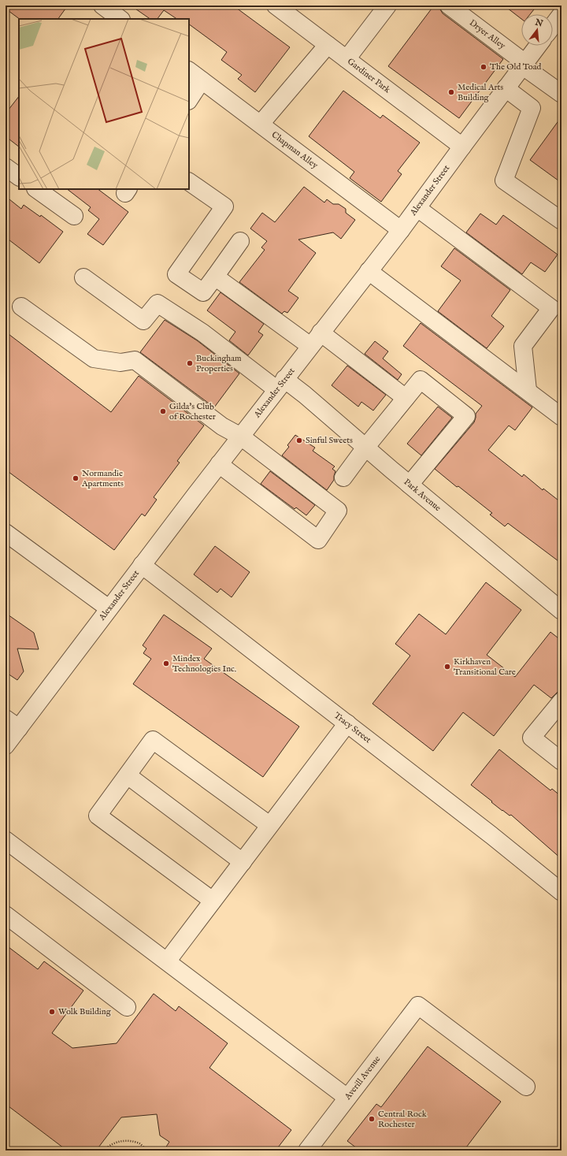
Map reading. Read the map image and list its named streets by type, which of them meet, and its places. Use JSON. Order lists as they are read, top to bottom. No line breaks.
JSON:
{"streets":{"street":["Dryer Alley","Gardiner Park","Chapman Alley","Alexander Street","Park Avenue","Tracy Street","Averill Avenue"]},"crossings":[["Dryer Alley","Alexander Street"],["Gardiner Park","Alexander Street"],["Chapman Alley","Alexander Street"],["Alexander Street","Park Avenue"],["Alexander Street","Tracy Street"]],"places":["The Old Toad","Medical Arts Building","Buckingham Properties","Gilda's Club of Rochester","Sinful Sweets","Normandie Apartments","Mindex Technologies Inc.","Kirkhaven Transitional Care","Wolk Building","Central Rock Rochester"],"north":"top"}
